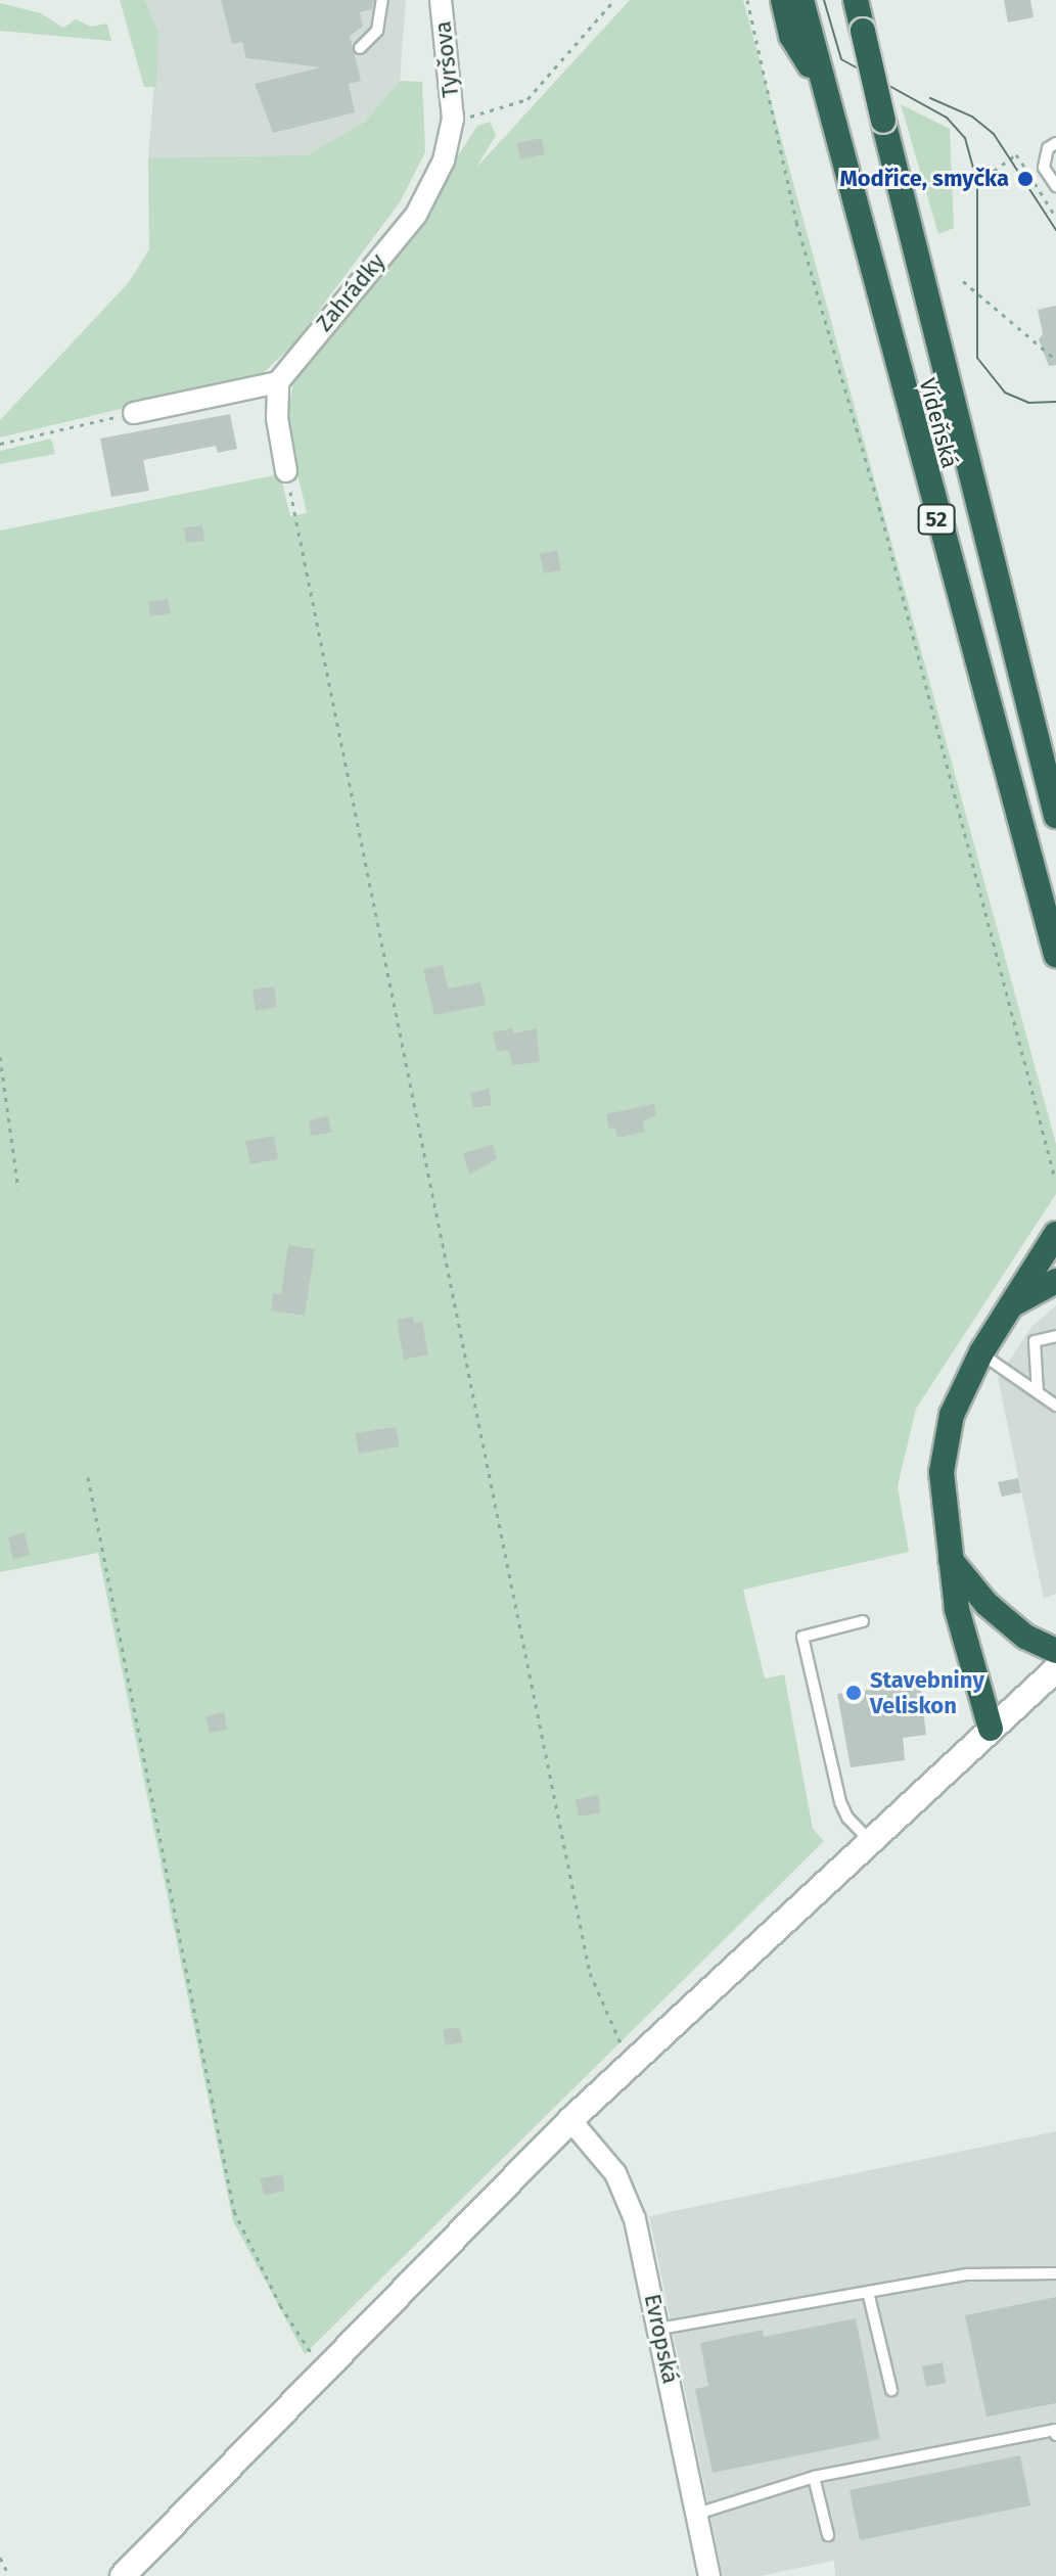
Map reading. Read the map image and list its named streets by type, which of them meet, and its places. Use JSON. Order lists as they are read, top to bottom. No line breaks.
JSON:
{"streets":{"highway":["Vídeňská","52"],"street":["Tyršova","Zahrádky","Evropská"]},"crossings":[["Tyršova","Zahrádky"]],"places":["Modřice, smyčka","Stavebniny Veliskon"]}
